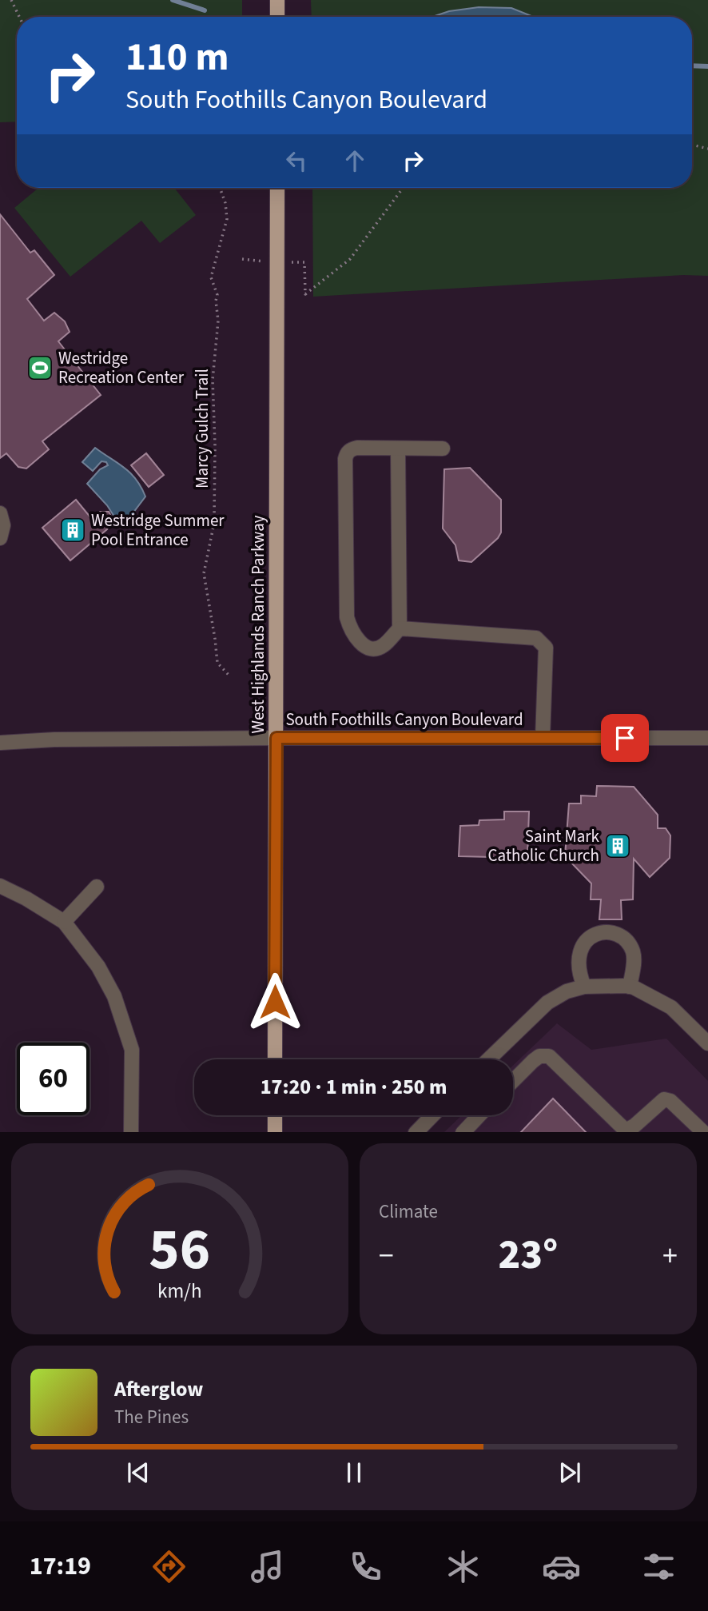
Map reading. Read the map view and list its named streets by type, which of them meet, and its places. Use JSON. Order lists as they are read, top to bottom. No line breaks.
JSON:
{"streets":{"main road":["West Highlands Ranch Parkway"],"street":["South Foothills Canyon Boulevard"],"path":["Marcy Gulch Trail"]},"crossings":[["West Highlands Ranch Parkway","South Foothills Canyon Boulevard"]],"places":{"sports":["Westridge Recreation Center"],"building":["Westridge Summer Pool Entrance","Saint Mark Catholic Church"]},"page":{"turn":["110 m","South Foothills Canyon Boulevard"],"limit":"60","trip":"17:20 · 1 min · 250 m","tile":"Climate","heat":["−","23°","+"],"song":["Afterglow","The Pines"],"tabs":"17:19","gauge":["56","km/h"]}}
